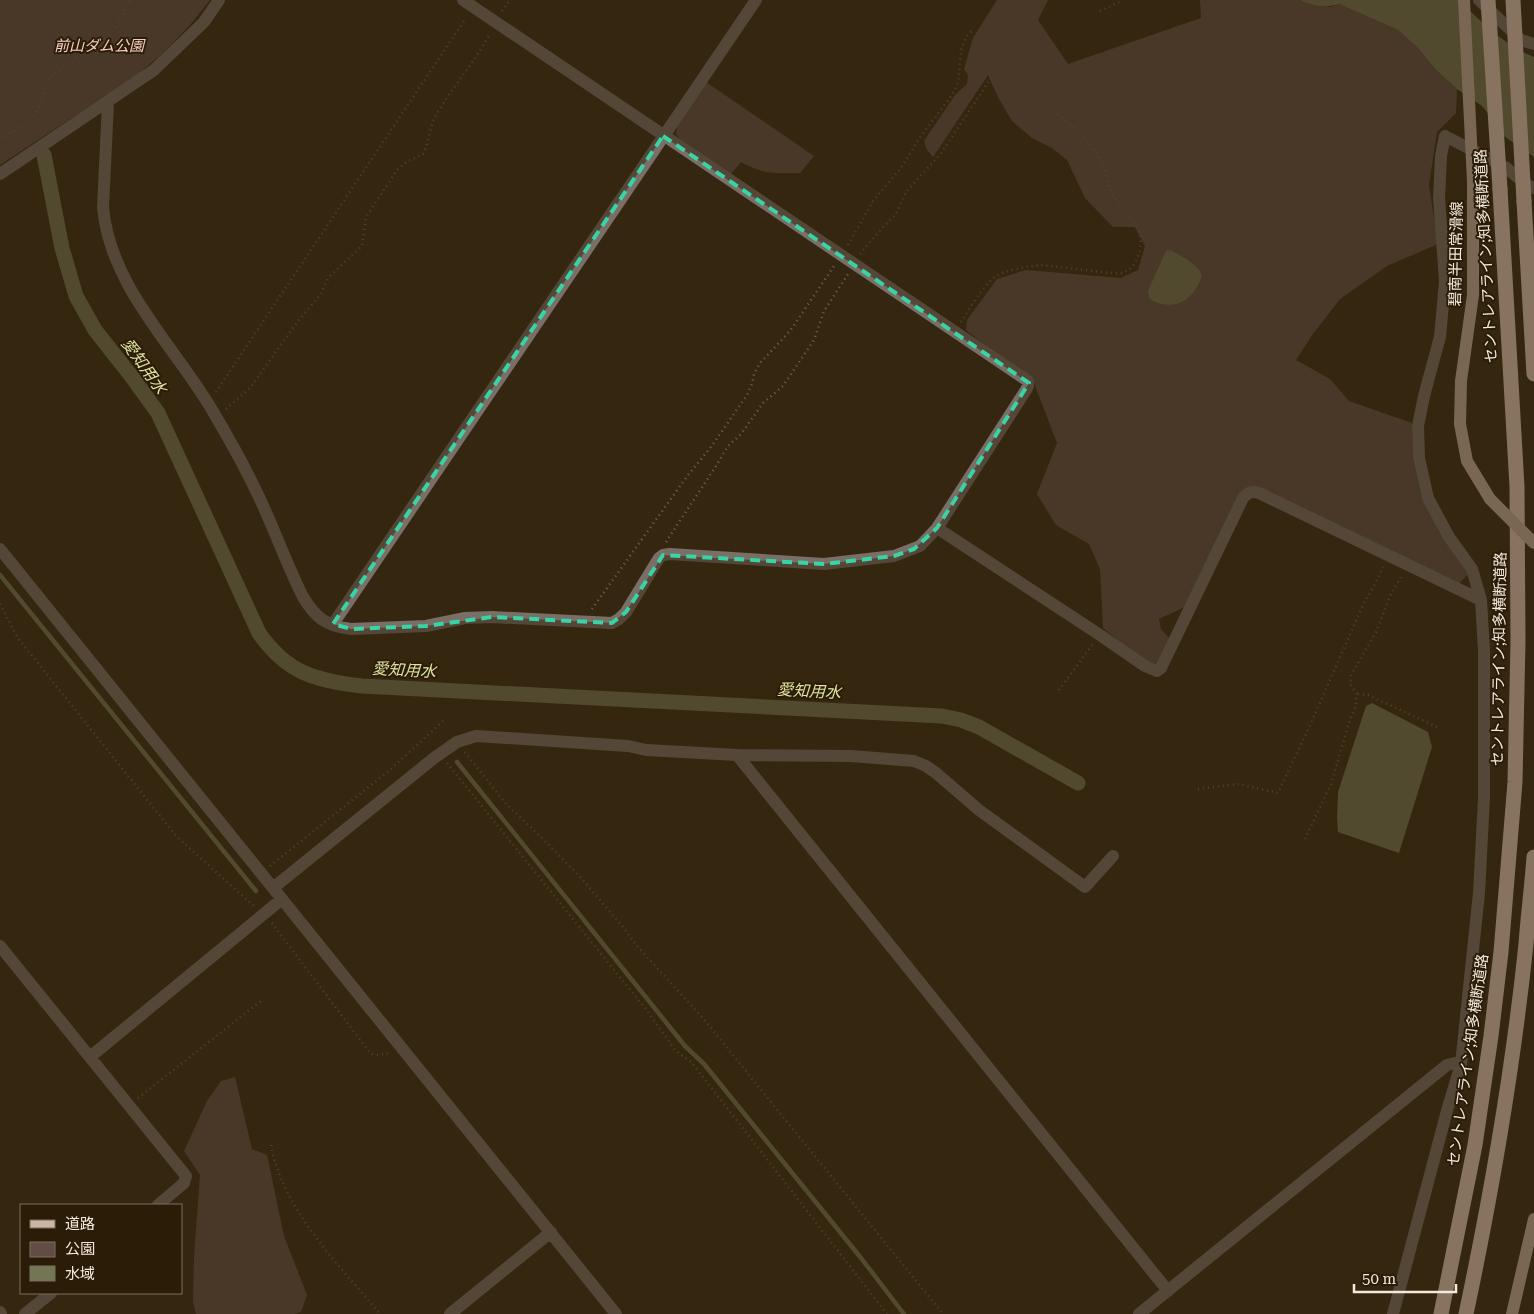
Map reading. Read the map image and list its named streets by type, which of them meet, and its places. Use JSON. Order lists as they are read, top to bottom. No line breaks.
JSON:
{"streets":{"highway":["セントレアライン;知多横断道路"],"main road":["碧南半田常滑線"]},"water":["愛知用水"],"parks":["前山ダム公園"],"legend":["道路","公園","水域"],"scale_bar":"50 m"}
